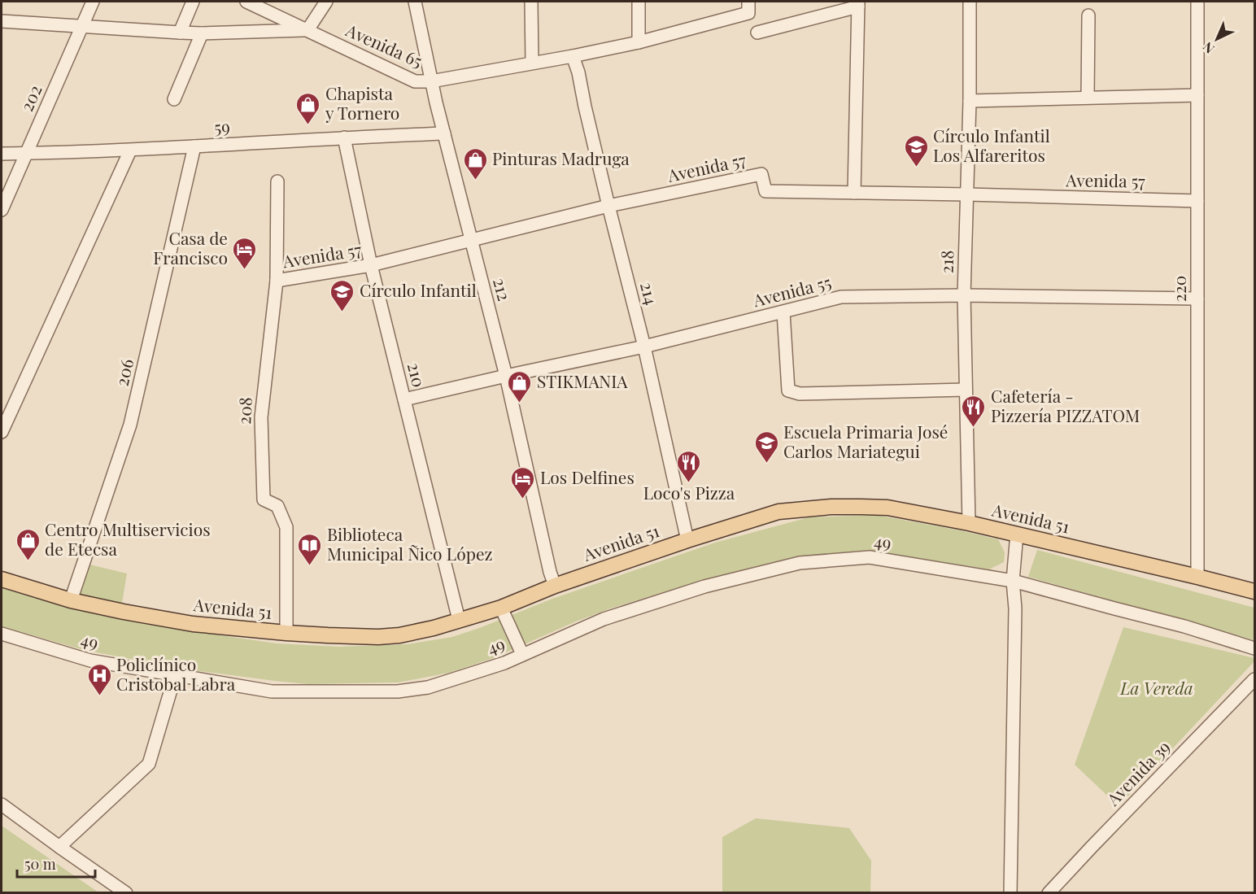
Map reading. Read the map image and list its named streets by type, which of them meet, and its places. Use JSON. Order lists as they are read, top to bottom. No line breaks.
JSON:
{"streets":{"main road":["Avenida 51"],"street":["Avenida 65","202","59","Avenida 57","218","220","212","Avenida 55","214","206","210","208","49","Avenida 39"]},"crossings":[["Avenida 65","202"],["Avenida 65","212"],["Avenida 65","214"],["202","59"],["59","212"],["59","206"],["59","210"],["Avenida 57","218"],["Avenida 57","220"],["Avenida 57","212"],["Avenida 57","214"],["Avenida 57","210"],["Avenida 57","208"],["218","Avenida 55"],["218","Avenida 51"],["220","Avenida 55"],["220","Avenida 51"],["212","Avenida 55"],["212","Avenida 51"],["Avenida 55","214"],["Avenida 55","210"],["214","Avenida 51"],["206","Avenida 51"],["210","Avenida 51"],["208","Avenida 51"]],"parks":["La Vereda"],"places":{"shop":["Chapista y Tornero","Pinturas Madruga","STIKMANIA","Centro Multiservicios de Etecsa"],"school or university":["Círculo Infantil Los Alfareritos","Círculo Infantil","Escuela Primaria José Carlos Mariategui"],"hotel":["Casa de Francisco","Los Delfines"],"restaurant":["Cafetería - Pizzería PIZZATOM","Loco's Pizza"],"library":["Biblioteca Municipal Ñico López"],"hospital":["Policlínico Cristobal Labra"]},"scale_bar":"50 m","north":"bottom left"}
